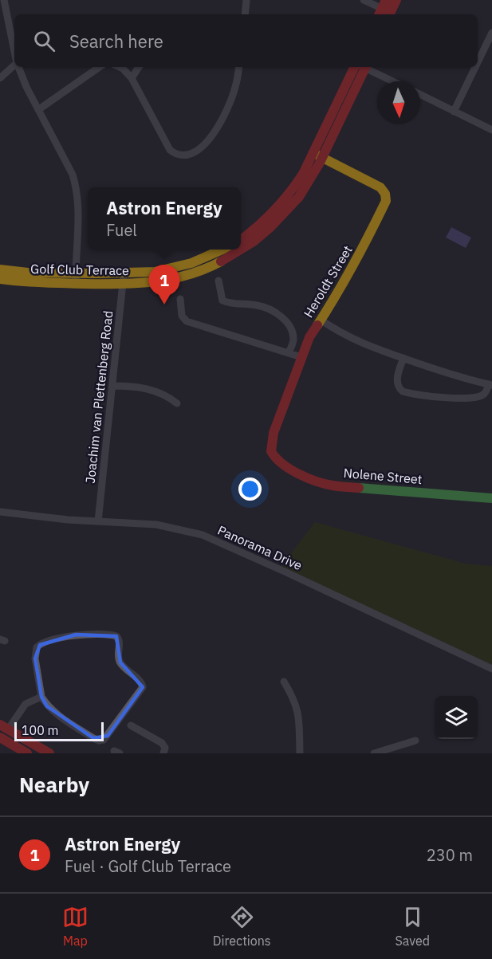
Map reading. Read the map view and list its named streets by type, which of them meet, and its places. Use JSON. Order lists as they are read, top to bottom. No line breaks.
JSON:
{"streets":{"street":["Golf Club Terrace","Heroldt Street","Joachim van Plettenberg Road","Nolene Street","Panorama Drive"]},"crossings":[["Golf Club Terrace","Heroldt Street"],["Golf Club Terrace","Joachim van Plettenberg Road"],["Heroldt Street","Nolene Street"],["Joachim van Plettenberg Road","Panorama Drive"]],"scale_bar":"100 m","north":"bottom","page":{"search":"Search here","popup":["Astron Energy","Fuel"],"pins":"1","scale":"100 m","heading":"Nearby","list":[{"mark":"1","name":"Astron Energy","note":"Fuel · Golf Club Terrace","value":"230 m"}],"nav":["Map","Directions","Saved"]}}
